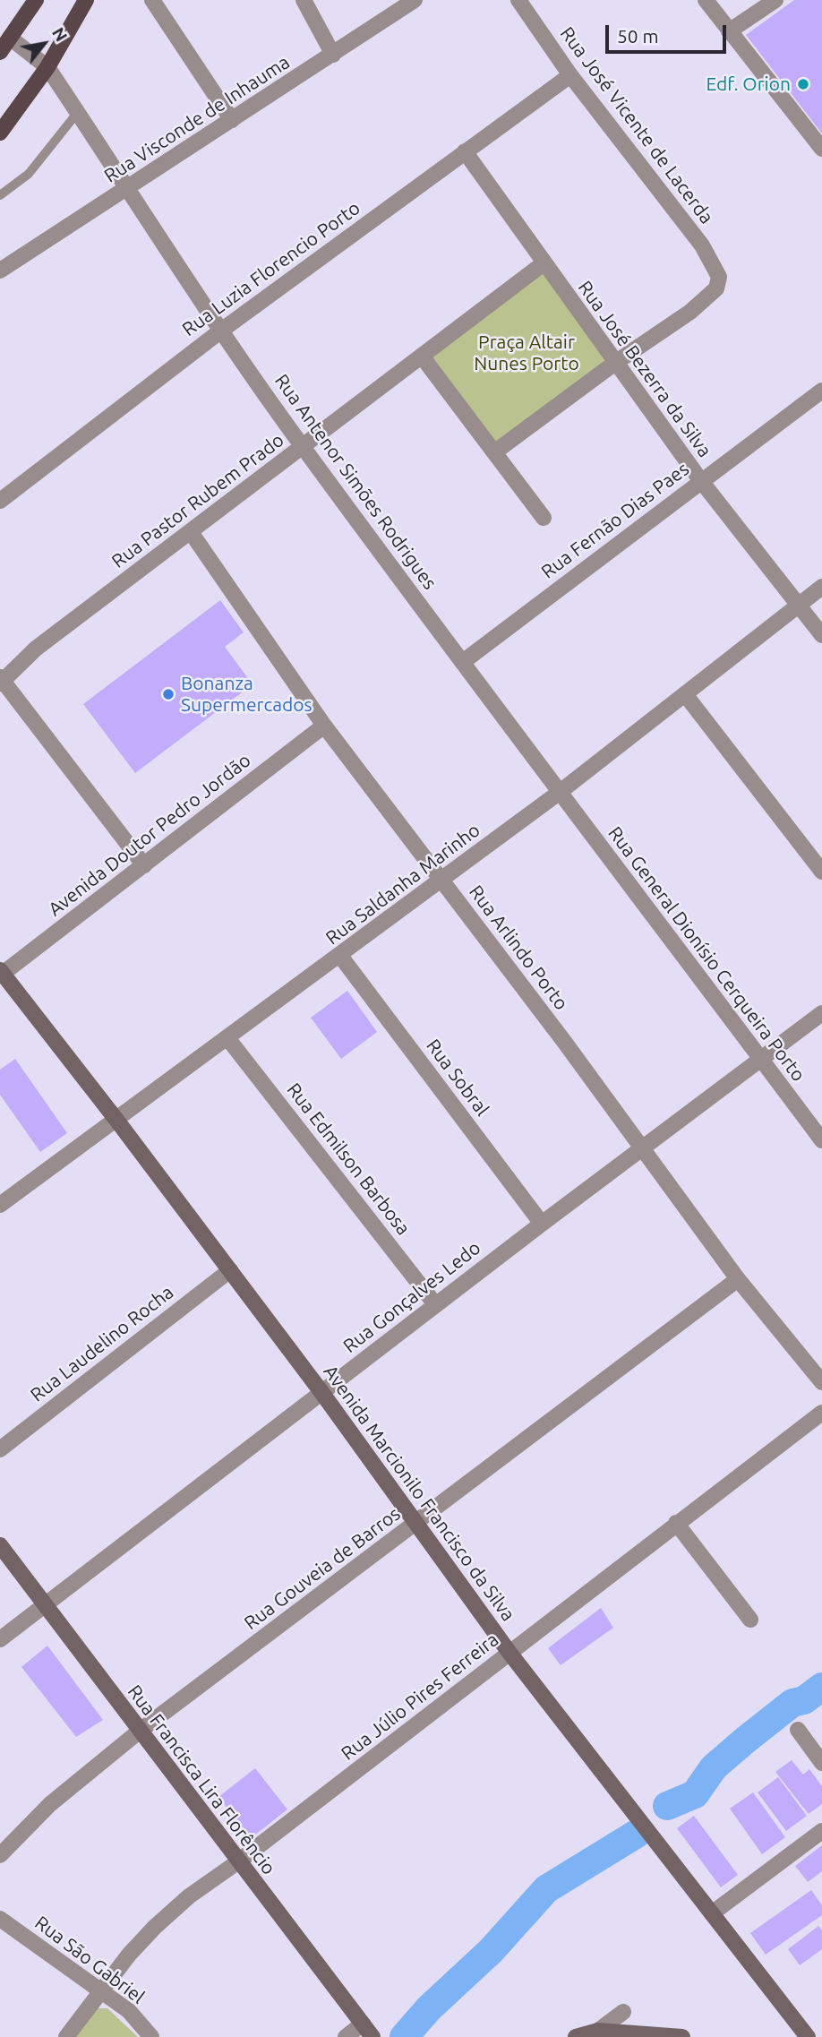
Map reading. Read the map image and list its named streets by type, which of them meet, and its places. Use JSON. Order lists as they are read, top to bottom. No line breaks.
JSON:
{"streets":{"street":["Rua Visconde de Inhauma","Rua José Vicente de Lacerda","Rua Luzia Florencio Porto","Rua José Bezerra da Silva","Rua Antenor Simões Rodrigues","Rua Pastor Rubem Prado","Rua Fernão Dias Paes","Avenida Doutor Pedro Jordão","Rua Saldanha Marinho","Rua Arlindo Porto","Rua General Dionísio Cerqueira Porto","Rua Sobral","Rua Edmilson Barbosa","Rua Gonçalves Ledo","Rua Laudelino Rocha","Avenida Marcionilo Francisco da Silva","Rua Gouveia de Barros","Rua Júlio Pires Ferreira","Rua Francisca Lira Florêncio","Rua São Gabriel"]},"crossings":[["Rua Visconde de Inhauma","Rua Antenor Simões Rodrigues"],["Rua José Vicente de Lacerda","Rua Luzia Florencio Porto"],["Rua José Vicente de Lacerda","Rua José Bezerra da Silva"],["Rua Luzia Florencio Porto","Rua José Bezerra da Silva"],["Rua Luzia Florencio Porto","Rua Antenor Simões Rodrigues"],["Rua José Bezerra da Silva","Rua Pastor Rubem Prado"],["Rua José Bezerra da Silva","Rua Fernão Dias Paes"],["Rua José Bezerra da Silva","Rua Saldanha Marinho"],["Rua Antenor Simões Rodrigues","Rua Pastor Rubem Prado"],["Rua Antenor Simões Rodrigues","Rua Fernão Dias Paes"],["Rua Antenor Simões Rodrigues","Rua Saldanha Marinho"],["Rua Antenor Simões Rodrigues","Rua General Dionísio Cerqueira Porto"],["Rua Pastor Rubem Prado","Rua Arlindo Porto"],["Avenida Doutor Pedro Jordão","Rua Arlindo Porto"],["Avenida Doutor Pedro Jordão","Avenida Marcionilo Francisco da Silva"],["Rua Saldanha Marinho","Rua Arlindo Porto"],["Rua Saldanha Marinho","Rua General Dionísio Cerqueira Porto"],["Rua Saldanha Marinho","Rua Sobral"],["Rua Saldanha Marinho","Rua Edmilson Barbosa"],["Rua Saldanha Marinho","Avenida Marcionilo Francisco da Silva"],["Rua Arlindo Porto","Rua Gonçalves Ledo"],["Rua Arlindo Porto","Rua Gouveia de Barros"],["Rua General Dionísio Cerqueira Porto","Rua Gonçalves Ledo"],["Rua Sobral","Rua Gonçalves Ledo"],["Rua Edmilson Barbosa","Rua Gonçalves Ledo"],["Rua Gonçalves Ledo","Avenida Marcionilo Francisco da Silva"],["Rua Gonçalves Ledo","Rua Francisca Lira Florêncio"],["Rua Laudelino Rocha","Avenida Marcionilo Francisco da Silva"],["Avenida Marcionilo Francisco da Silva","Rua Gouveia de Barros"],["Avenida Marcionilo Francisco da Silva","Rua Júlio Pires Ferreira"],["Rua Gouveia de Barros","Rua Francisca Lira Florêncio"],["Rua Júlio Pires Ferreira","Rua Francisca Lira Florêncio"],["Rua Júlio Pires Ferreira","Rua São Gabriel"]],"parks":["Praça Altair Nunes Porto"],"places":["Edf. Orion","Bonanza Supermercados"],"scale_bar":"50 m","north":"top right"}
